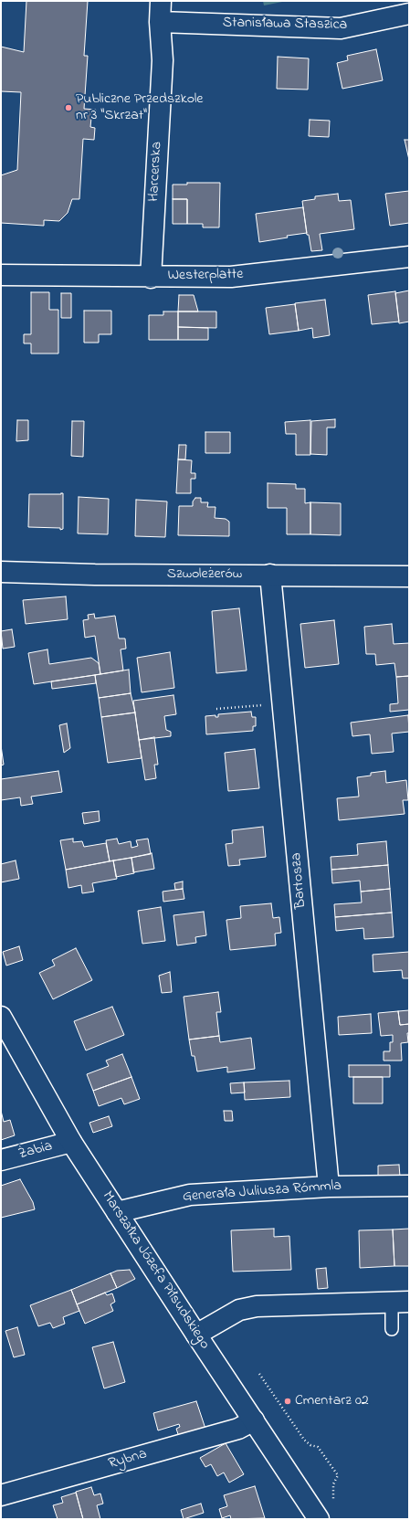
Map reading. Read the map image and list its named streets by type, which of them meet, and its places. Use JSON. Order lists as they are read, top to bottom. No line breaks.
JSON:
{"streets":{"street":["Stanisława Staszica","Harcerska","Westerplatte","Szwoleżerów","Bartosza","Żabia","Generała Juliusza Rómmla","Marszałka Józefa Piłsudskiego","Rybna"]},"crossings":[["Stanisława Staszica","Harcerska"],["Harcerska","Westerplatte"],["Szwoleżerów","Bartosza"],["Bartosza","Generała Juliusza Rómmla"],["Żabia","Marszałka Józefa Piłsudskiego"],["Generała Juliusza Rómmla","Marszałka Józefa Piłsudskiego"],["Marszałka Józefa Piłsudskiego","Rybna"]],"places":["Publiczne Przedszkole nr 3 \"Skrzat\"","Cmentarz 02"]}
